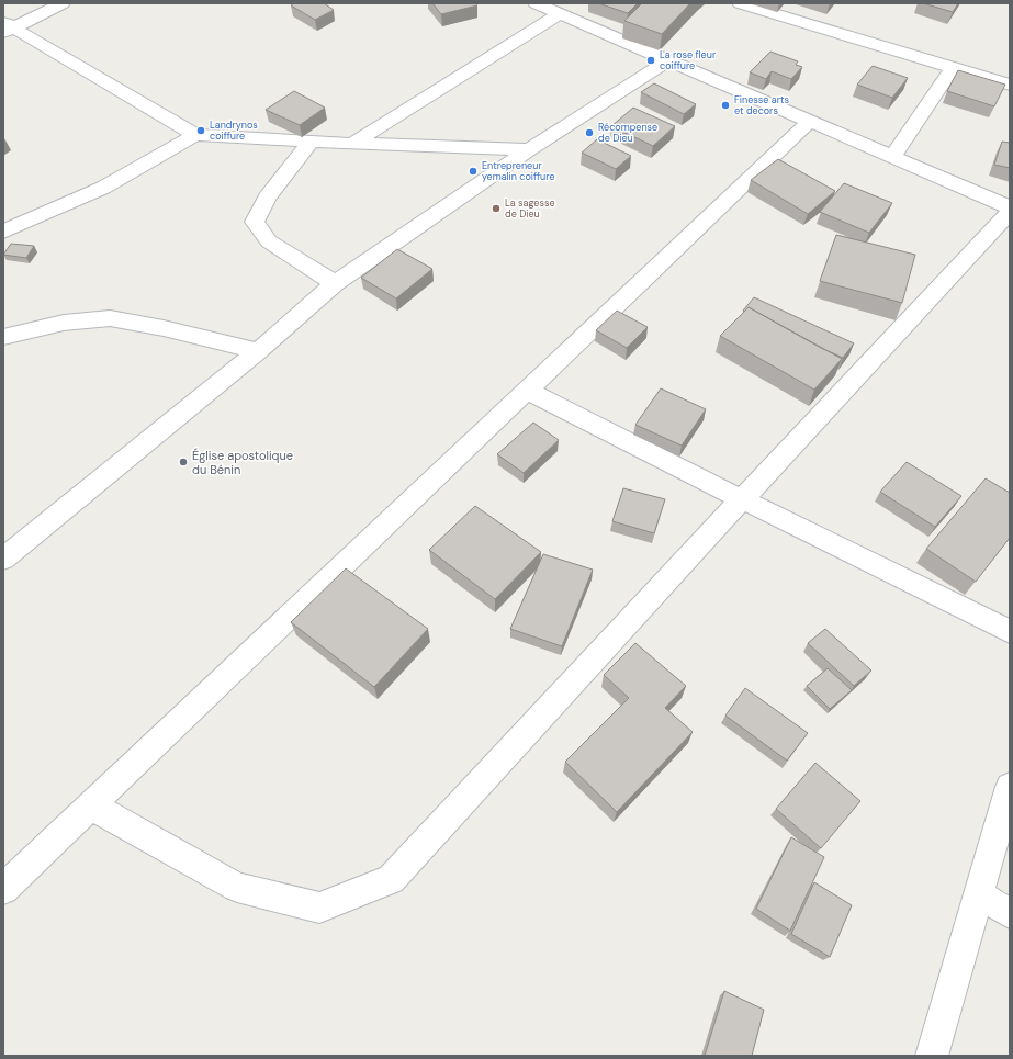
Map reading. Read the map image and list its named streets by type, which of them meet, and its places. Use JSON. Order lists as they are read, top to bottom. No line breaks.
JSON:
{"places":["La rose fleur coiffure","Finesse arts et decors","Landrynos coiffure","Récompense de Dieu","Entrepreneur yemalin coiffure","La sagesse de Dieu","Église apostolique du Bénin"]}
